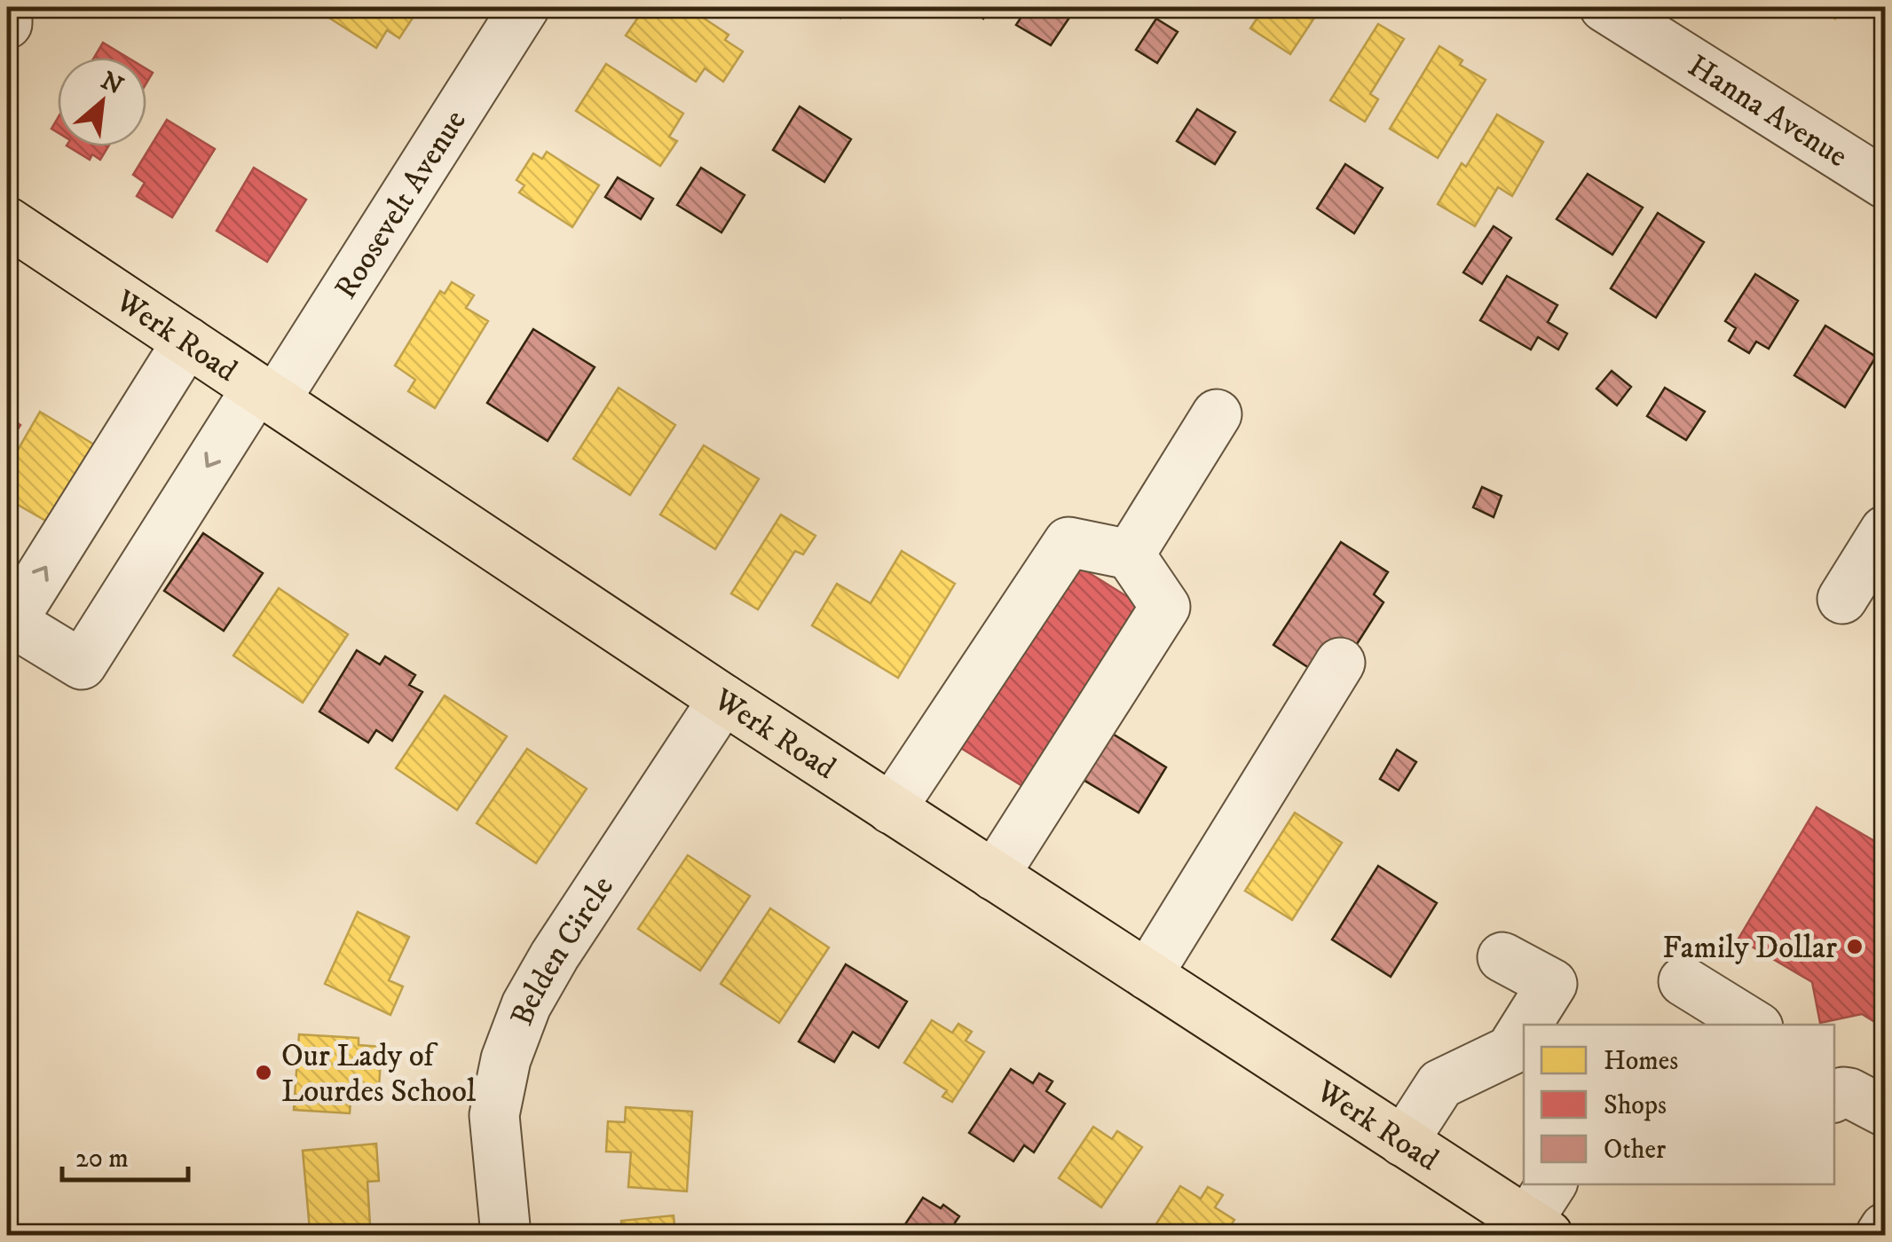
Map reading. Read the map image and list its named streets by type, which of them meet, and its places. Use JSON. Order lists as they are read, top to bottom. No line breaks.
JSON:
{"streets":{"main road":["Werk Road"],"street":["Hanna Avenue","Roosevelt Avenue","Belden Circle"]},"crossings":[["Roosevelt Avenue","Werk Road"],["Werk Road","Belden Circle"]],"places":["Family Dollar","Our Lady of Lourdes School"],"legend":["Homes","Shops","Other"],"scale_bar":"20 m","north":"top right"}
